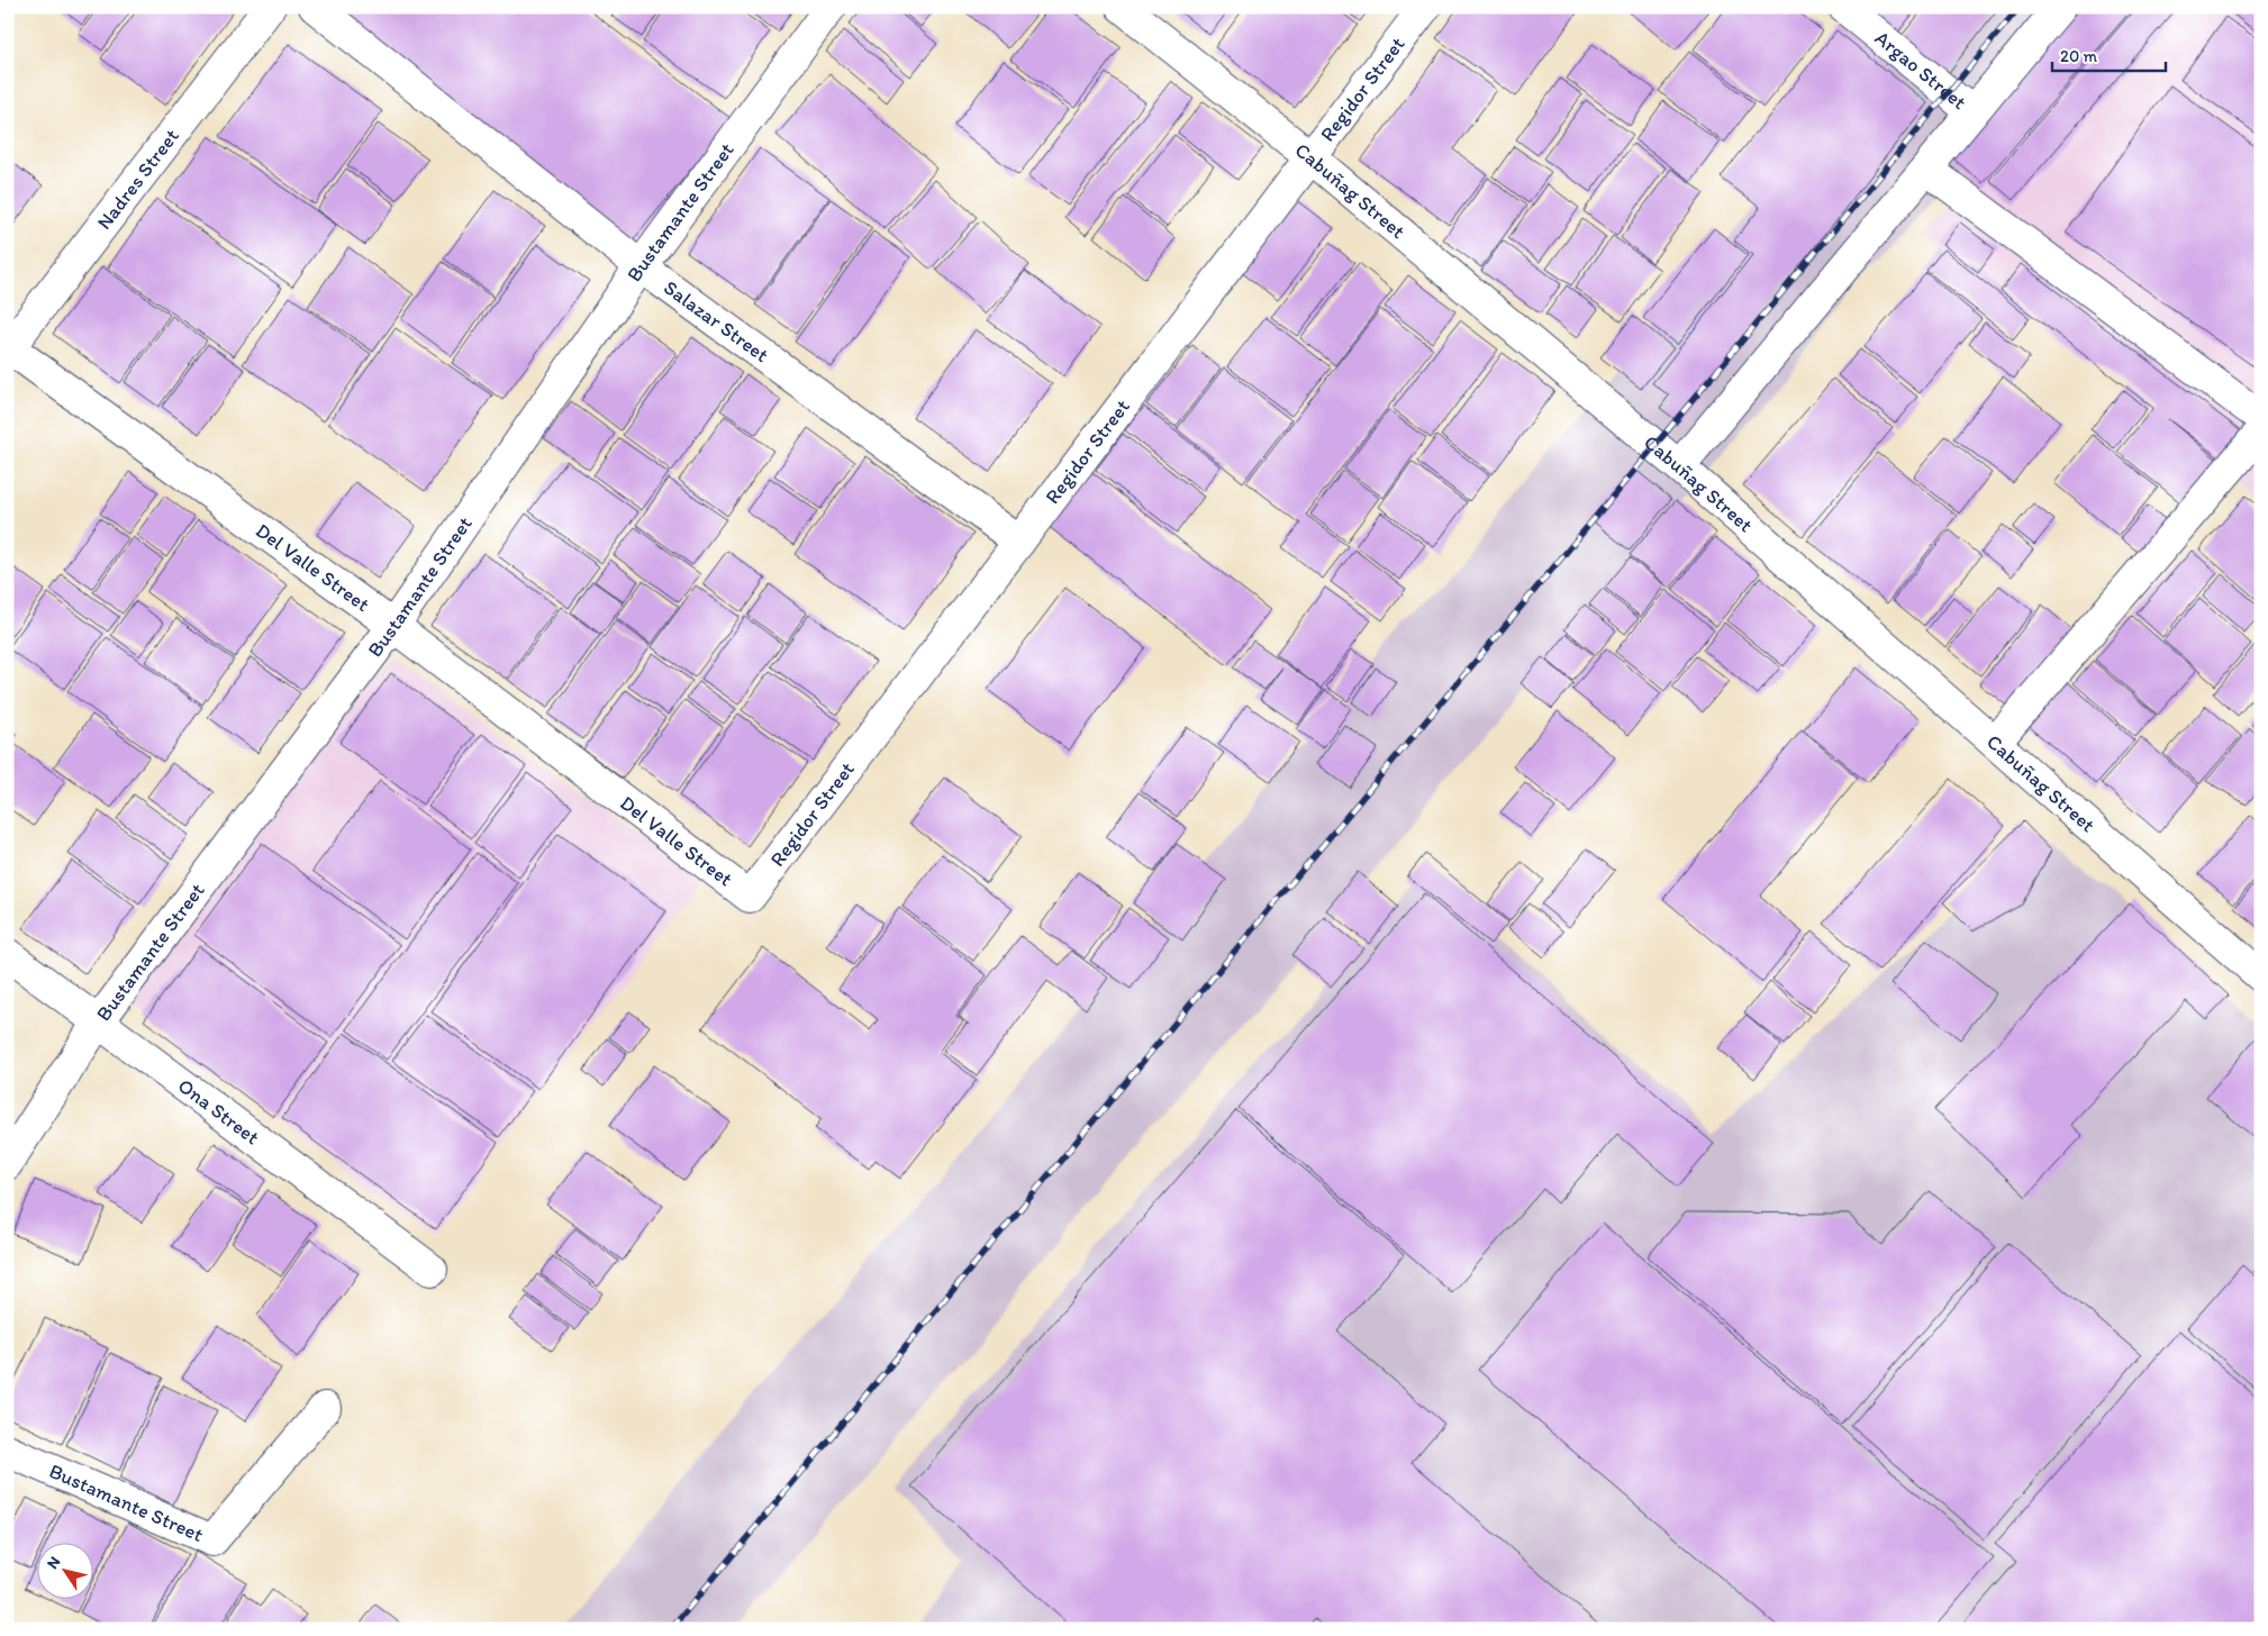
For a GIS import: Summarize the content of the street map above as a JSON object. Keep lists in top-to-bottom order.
{
  "streets": {
    "street": [
      "Argao Street",
      "Regidor Street",
      "Nadres Street",
      "Cabuñag Street",
      "Bustamante Street",
      "Salazar Street",
      "Del Valle Street",
      "Ona Street"
    ]
  },
  "crossings": [
    ["Regidor Street", "Cabuñag Street"],
    ["Regidor Street", "Salazar Street"],
    ["Regidor Street", "Del Valle Street"],
    ["Nadres Street", "Del Valle Street"],
    ["Bustamante Street", "Salazar Street"],
    ["Bustamante Street", "Del Valle Street"],
    ["Bustamante Street", "Ona Street"]
  ],
  "scale_bar": "20 m",
  "north": "top left"
}
